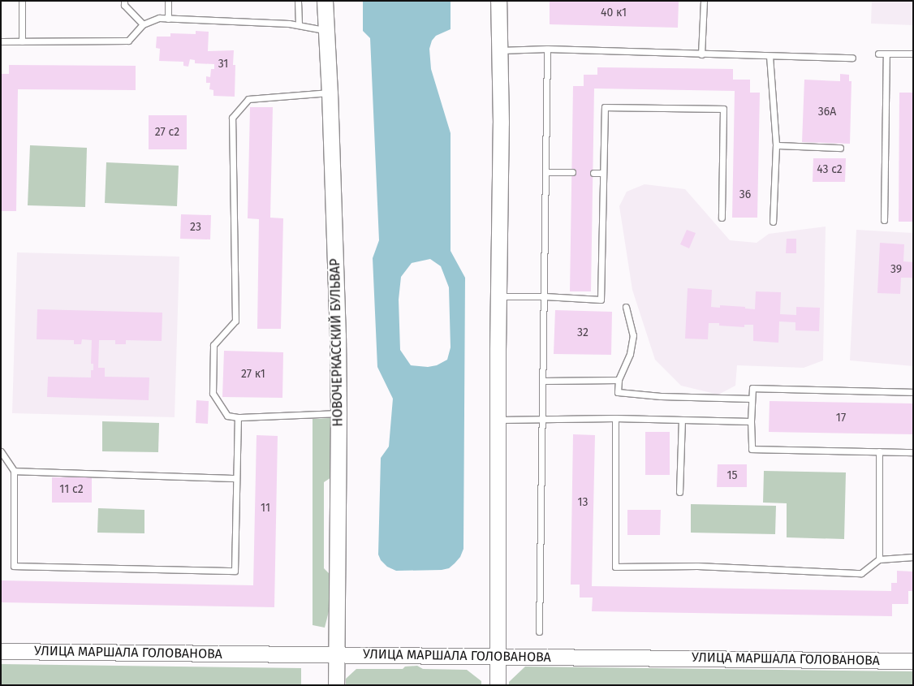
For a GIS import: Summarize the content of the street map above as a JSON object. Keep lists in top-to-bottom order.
{
  "streets": {
    "street": ["НОВОЧЕРКАССКИЙ БУЛЬВАР", "УЛИЦА МАРШАЛА ГОЛОВАНОВА"]
  },
  "crossings": [
    ["НОВОЧЕРКАССКИЙ БУЛЬВАР", "УЛИЦА МАРШАЛА ГОЛОВАНОВА"]
  ],
  "house_numbers": [
    "40 к1",
    "31",
    "36А",
    "27 с2",
    "43 с2",
    "36",
    "23",
    "39",
    "32",
    "27 к1",
    "17",
    "15",
    "11 с2",
    "13",
    "11"
  ]
}
